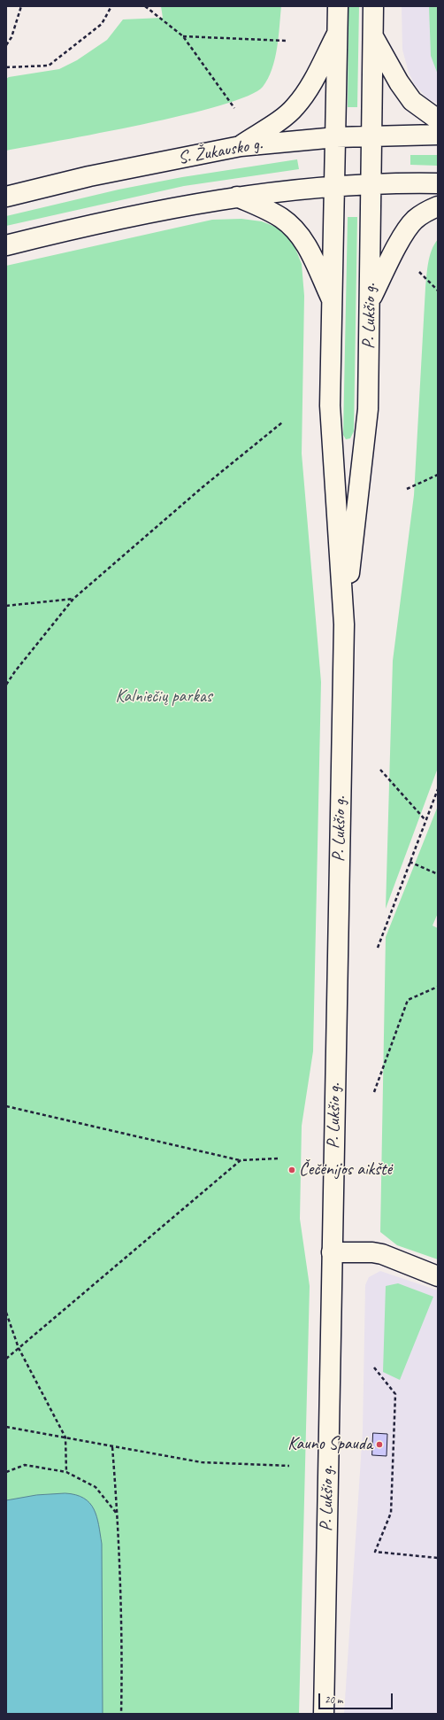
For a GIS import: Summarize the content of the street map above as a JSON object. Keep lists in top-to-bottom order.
{
  "streets": {
    "main road": ["S. Žukausko g.", "P. Lukšio g."]
  },
  "crossings": [
    ["S. Žukausko g.", "P. Lukšio g."]
  ],
  "parks": ["Kalniečių parkas"],
  "places": ["Čečėnijos aikštė", "Kauno Spauda"],
  "scale_bar": "20 m"
}
